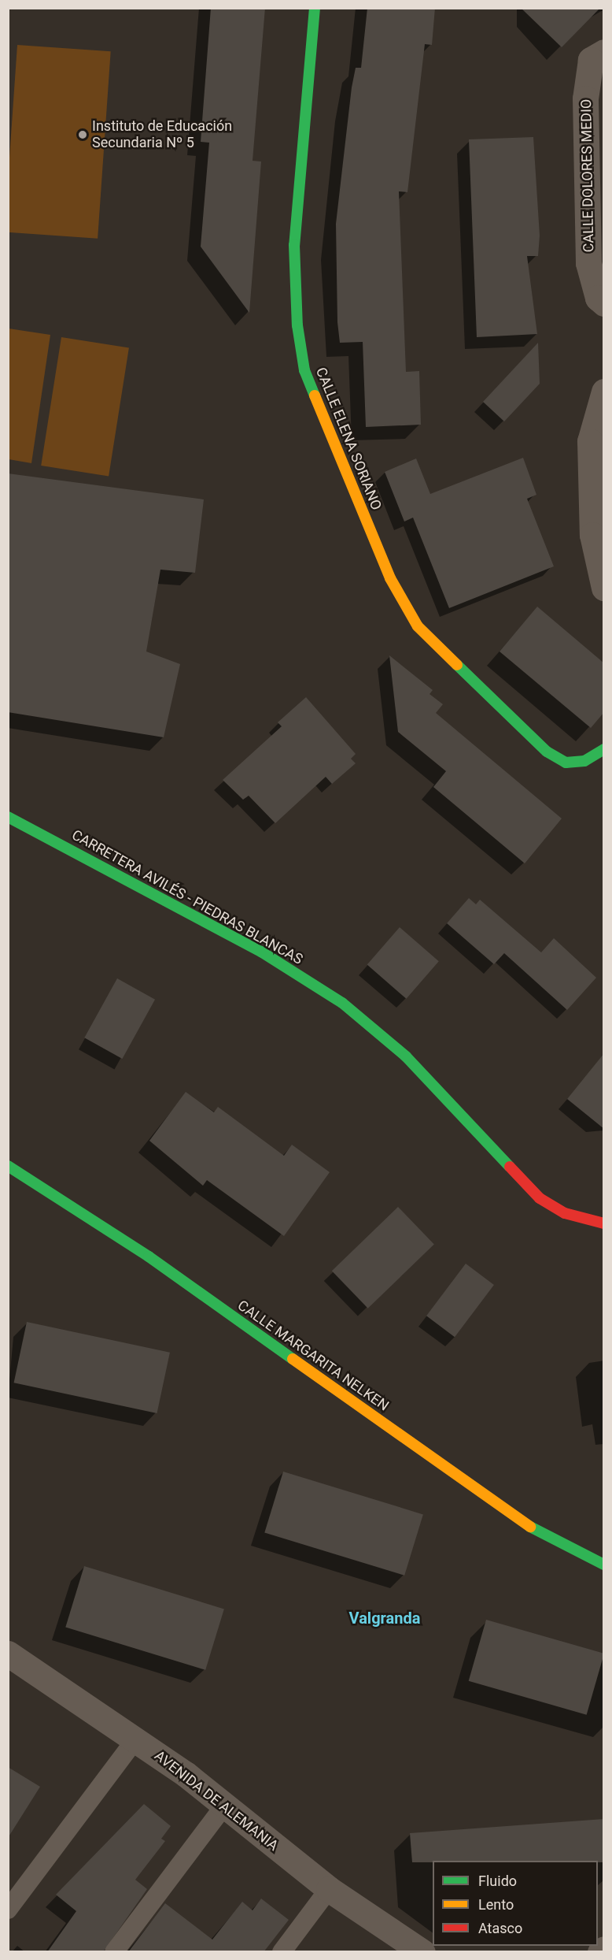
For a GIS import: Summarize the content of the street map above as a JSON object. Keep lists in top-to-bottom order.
{
  "streets": {
    "street": [
      "CALLE DOLORES MEDIO",
      "CALLE ELENA SORIANO",
      "CARRETERA AVILÉS - PIEDRAS BLANCAS",
      "CALLE MARGARITA NELKEN",
      "AVENIDA DE ALEMANIA"
    ]
  },
  "districts": ["Valgranda"],
  "places": ["Instituto de Educación Secundaria Nº 5"],
  "legend": ["Fluido", "Lento", "Atasco"]
}
